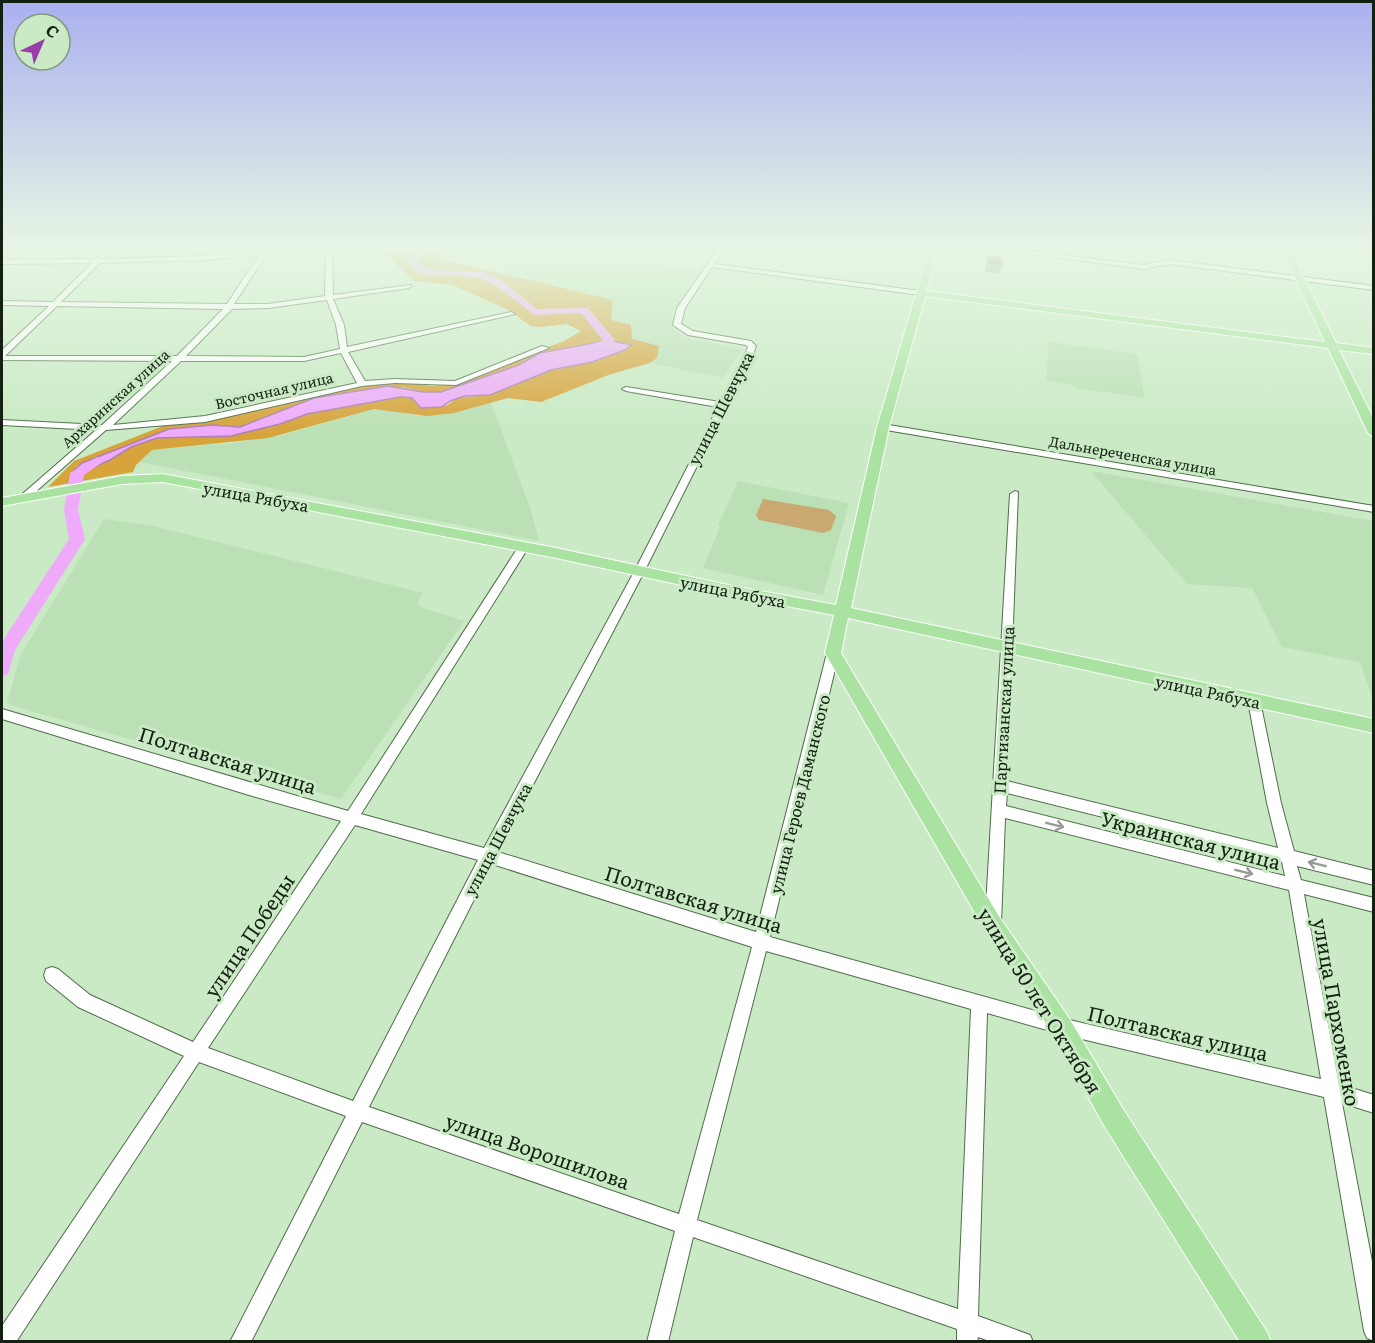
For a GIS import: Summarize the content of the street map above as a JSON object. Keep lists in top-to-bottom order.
{
  "streets": {
    "main road": ["улица Рябуха", "улица Героев Даманского", "улица 50 лет Октября"],
    "street": [
      "Восточная улица",
      "Архаринская улица",
      "улица Шевчука",
      "Дальнереченская улица",
      "Партизанская улица",
      "Полтавская улица",
      "Украинская улица",
      "улица Победы",
      "улица Пархоменко",
      "улица Ворошилова"
    ]
  },
  "crossings": [
    ["Восточная улица", "Архаринская улица"],
    ["Архаринская улица", "улица Рябуха"],
    ["улица Шевчука", "улица Рябуха"],
    ["улица Шевчука", "Полтавская улица"],
    ["улица Шевчука", "улица Ворошилова"],
    ["улица Рябуха", "Партизанская улица"],
    ["улица Рябуха", "улица Героев Даманского"],
    ["улица Рябуха", "улица Победы"],
    ["улица Рябуха", "улица Пархоменко"],
    ["Партизанская улица", "Украинская улица"],
    ["Партизанская улица", "улица 50 лет Октября"],
    ["Полтавская улица", "улица Героев Даманского"],
    ["Полтавская улица", "улица Победы"],
    ["Полтавская улица", "улица 50 лет Октября"],
    ["Полтавская улица", "улица Пархоменко"],
    ["улица Героев Даманского", "улица 50 лет Октября"],
    ["улица Героев Даманского", "улица Ворошилова"],
    ["Украинская улица", "улица Пархоменко"],
    ["улица Победы", "улица Ворошилова"]
  ],
  "north": "top right"
}
